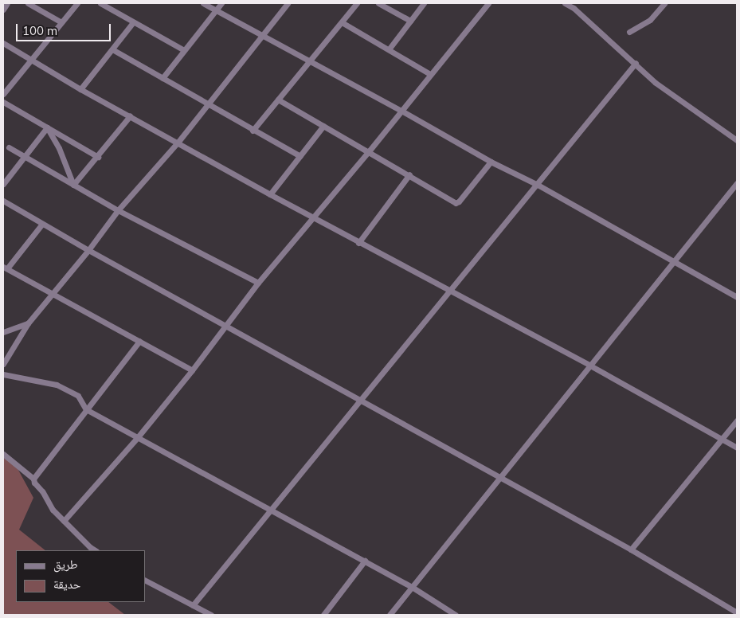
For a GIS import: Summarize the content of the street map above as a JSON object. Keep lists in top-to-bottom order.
{
  "legend": ["طريق", "حديقة"],
  "scale_bar": "100 m"
}
